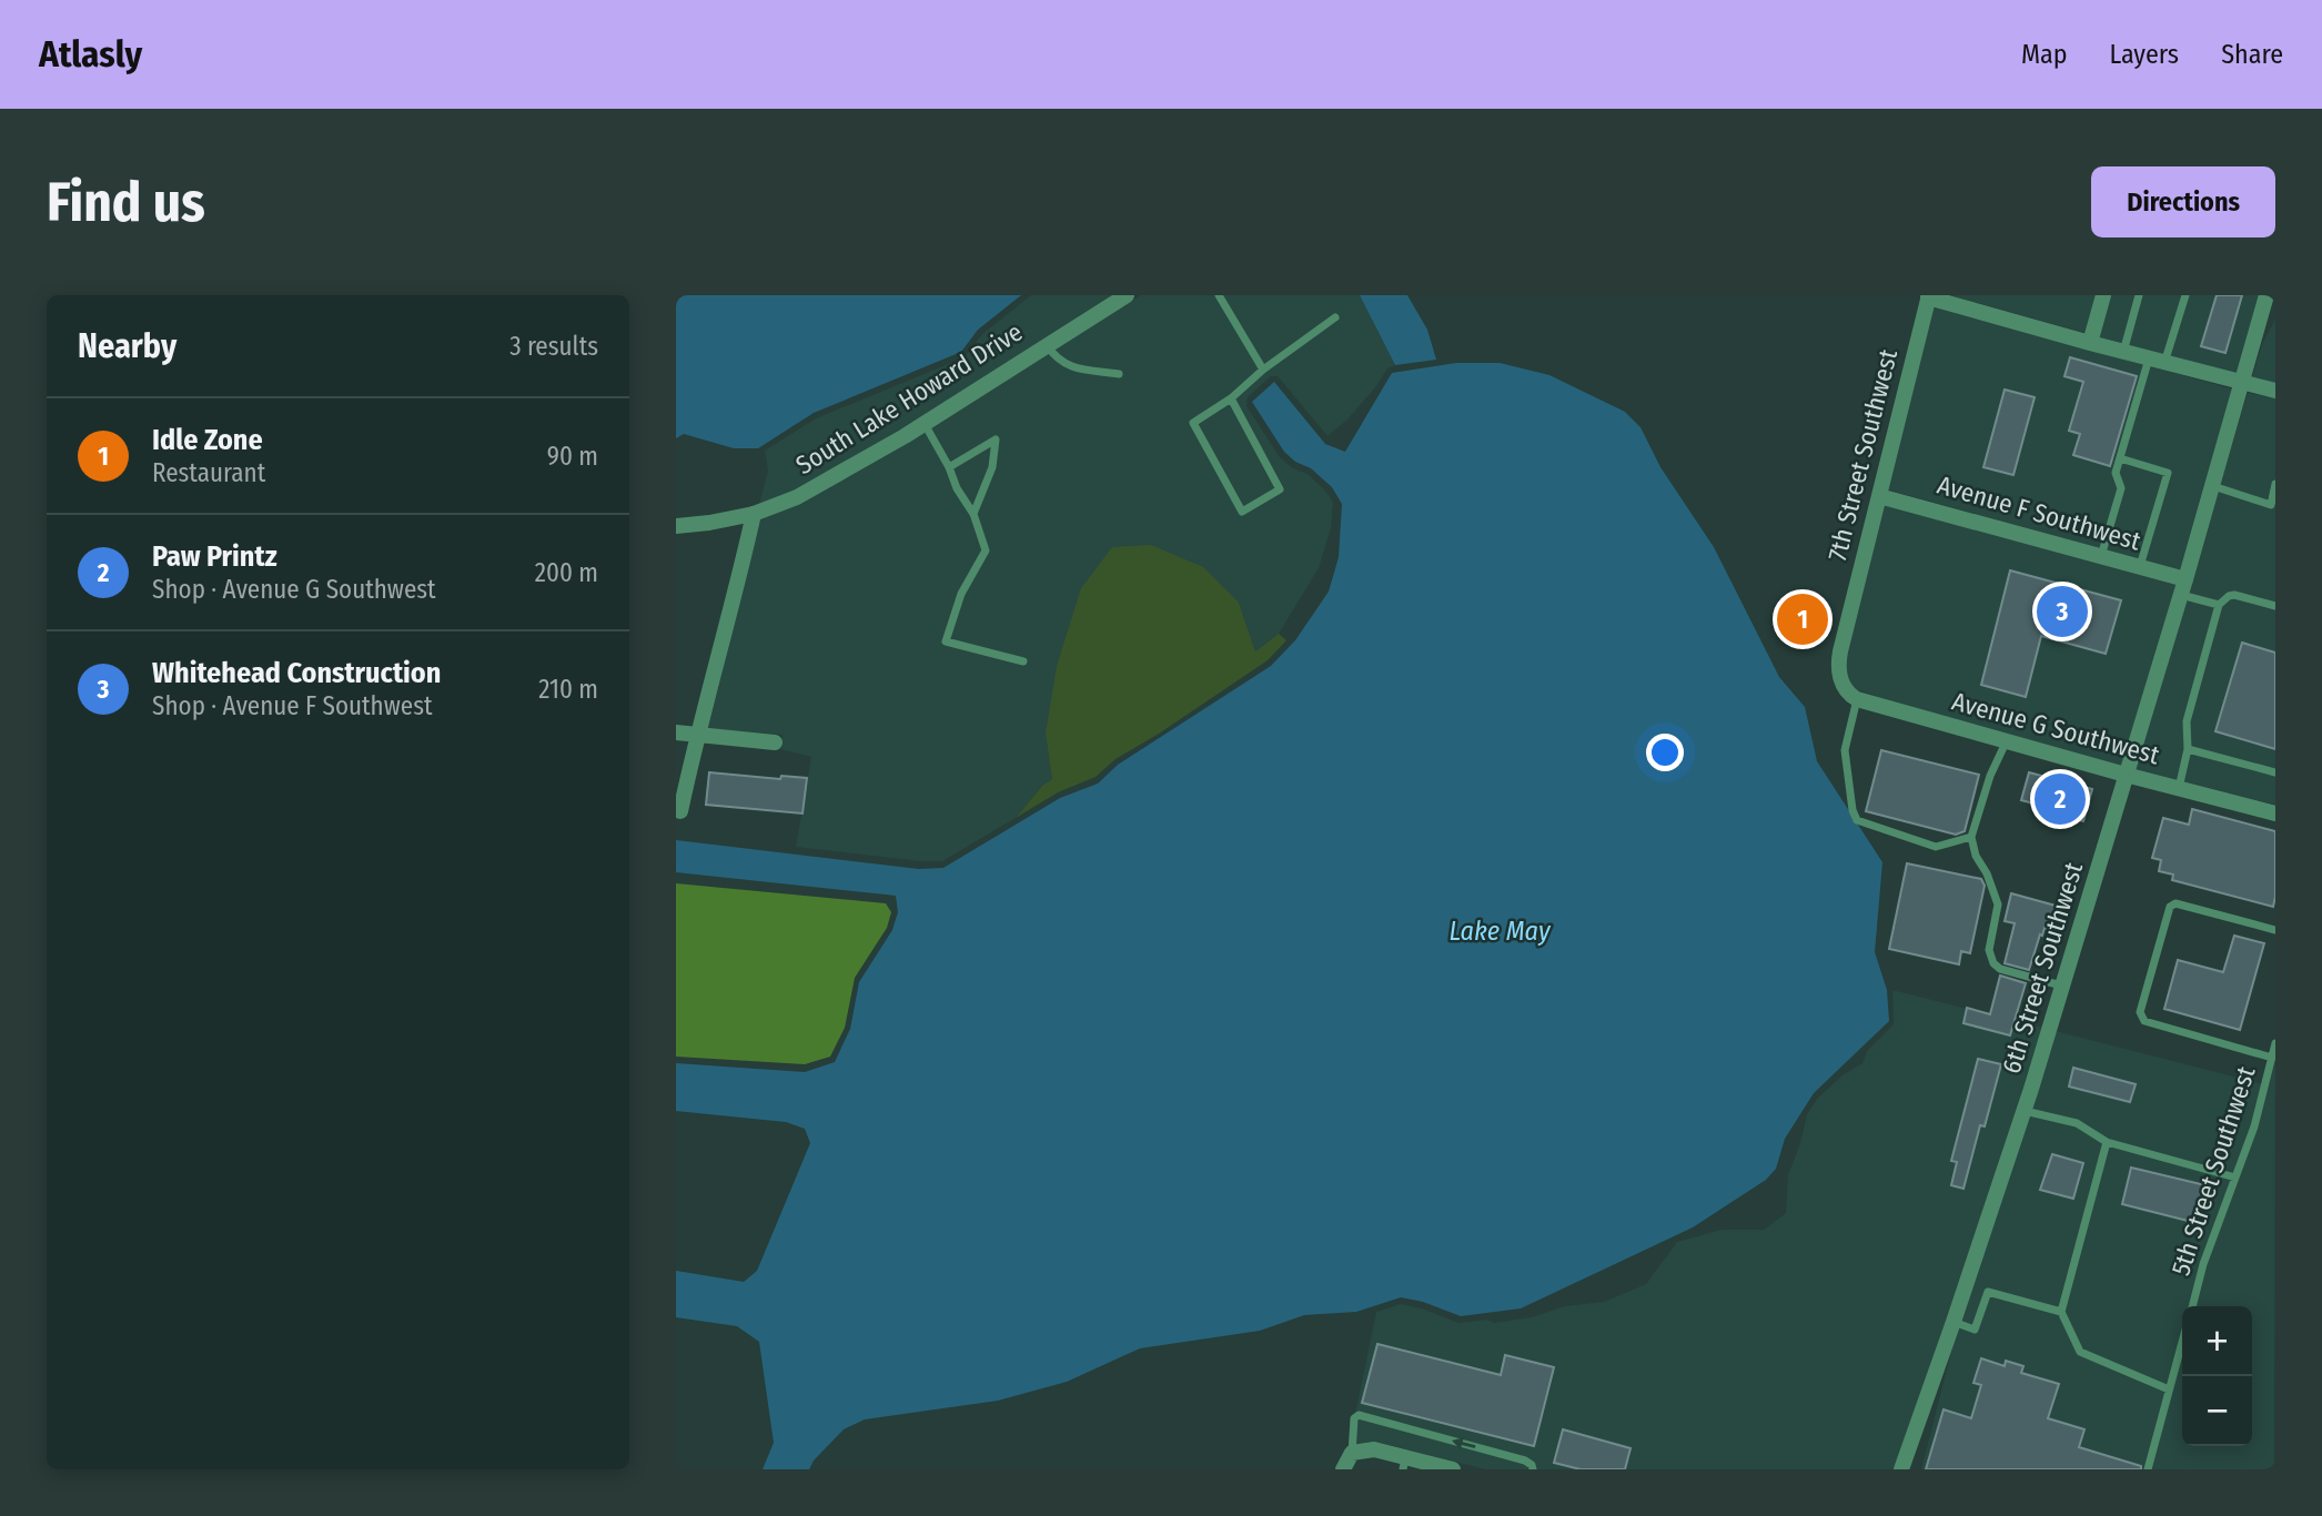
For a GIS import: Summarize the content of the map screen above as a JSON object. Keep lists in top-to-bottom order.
{
  "streets": {
    "street": [
      "South Lake Howard Drive",
      "7th Street Southwest",
      "Avenue F Southwest",
      "Avenue G Southwest",
      "6th Street Southwest"
    ],
    "lane": ["5th Street Southwest"]
  },
  "crossings": [
    ["7th Street Southwest", "Avenue F Southwest"],
    ["7th Street Southwest", "Avenue G Southwest"],
    ["Avenue F Southwest", "6th Street Southwest"],
    ["Avenue G Southwest", "6th Street Southwest"]
  ],
  "water": ["Lake May"],
  "page": {
    "header": "Atlasly",
    "nav": ["Map", "Layers", "Share"],
    "buttons": "Directions",
    "title": "Find us",
    "heading": ["Nearby", "3 results"],
    "list": [
      {
        "mark": "1",
        "name": "Idle Zone",
        "note": "Restaurant",
        "value": "90 m"
      },
      {
        "mark": "2",
        "name": "Paw Printz",
        "note": "Shop · Avenue G Southwest",
        "value": "200 m"
      },
      {
        "mark": "3",
        "name": "Whitehead Construction",
        "note": "Shop · Avenue F Southwest",
        "value": "210 m"
      }
    ],
    "pins": ["3", "1", "2"],
    "map_buttons": ["+", "−"]
  }
}
